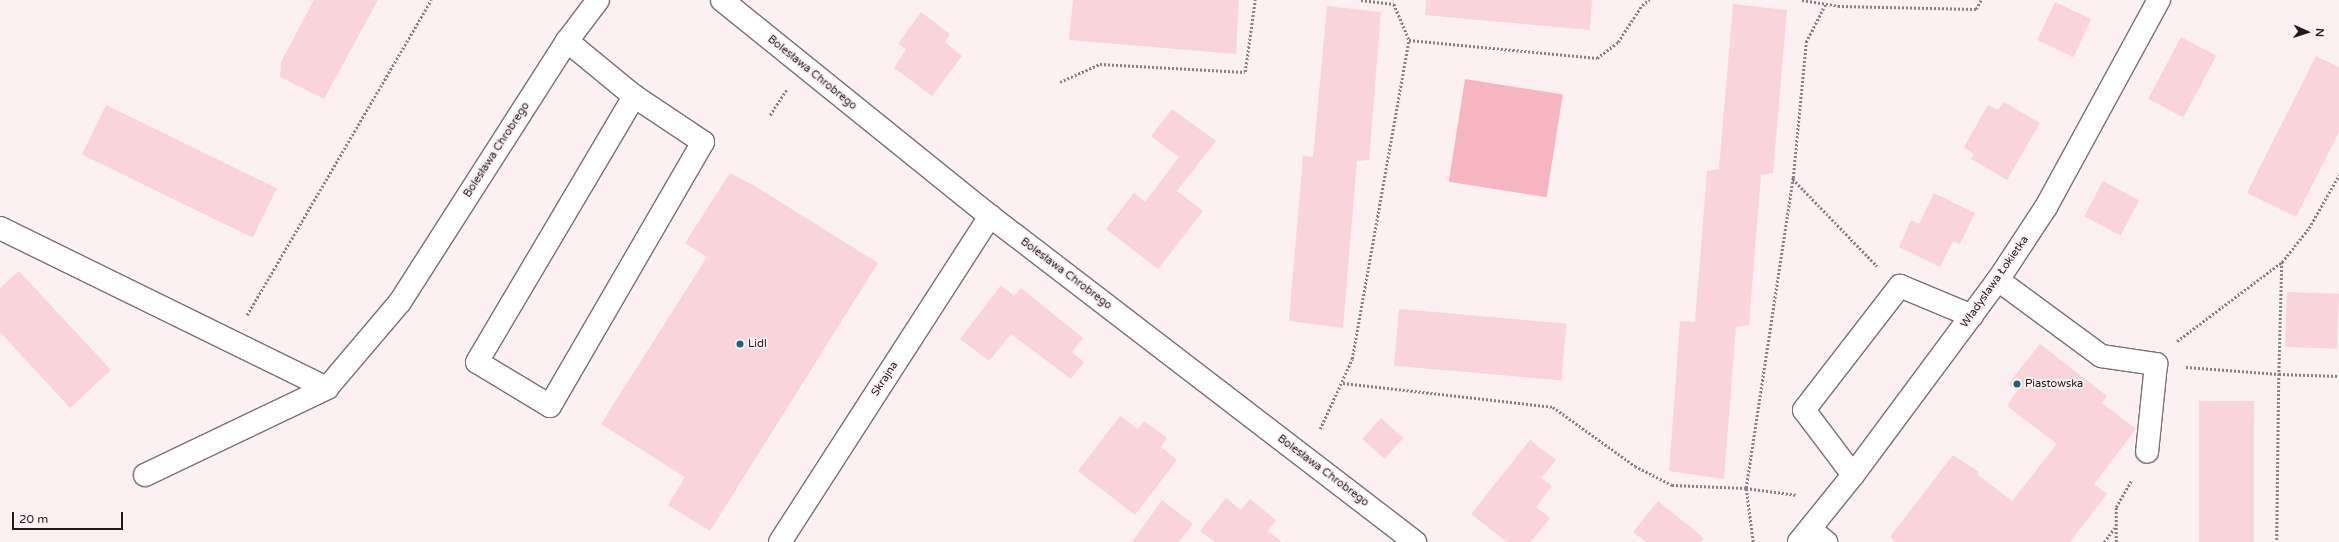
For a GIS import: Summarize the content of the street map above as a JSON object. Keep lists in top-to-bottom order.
{
  "streets": {
    "street": ["Bolesława Chrobrego", "Władysława Łokietka", "Skrajna"]
  },
  "crossings": [
    ["Bolesława Chrobrego", "Skrajna"]
  ],
  "places": ["Lidl", "Piastowska"],
  "scale_bar": "20 m",
  "north": "right"
}
